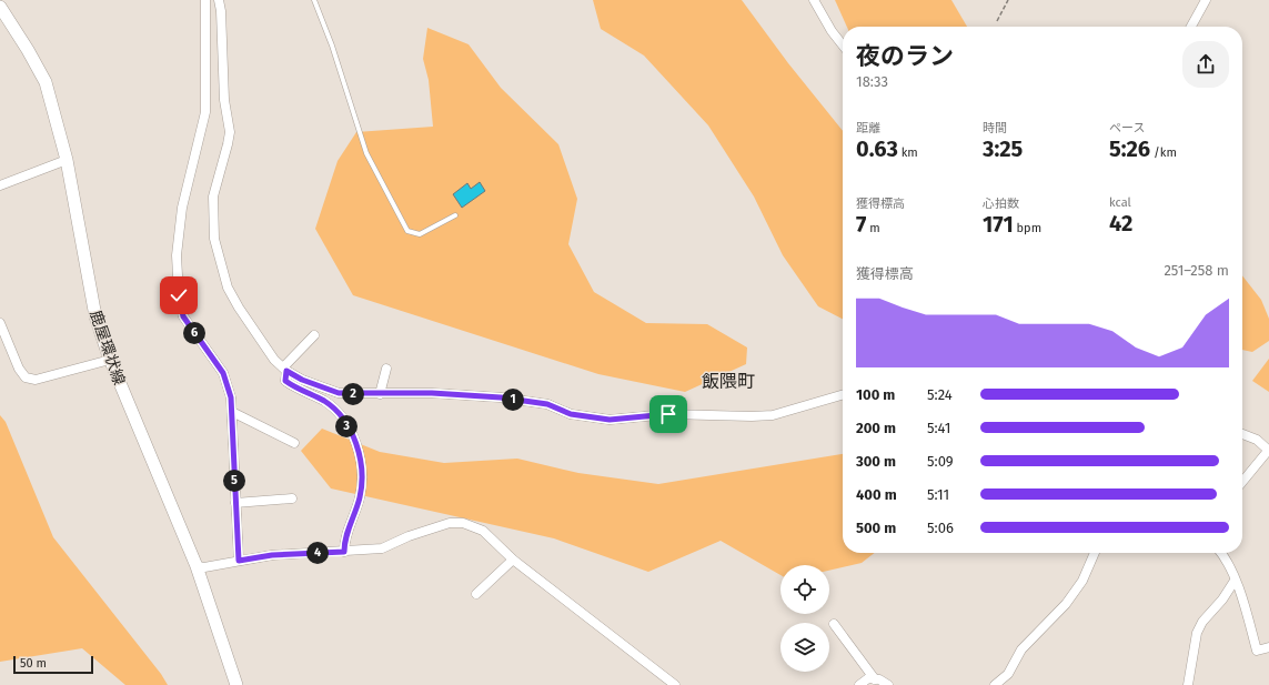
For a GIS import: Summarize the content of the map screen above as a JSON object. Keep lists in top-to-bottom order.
{
  "streets": {
    "main road": ["鹿屋環状線"]
  },
  "districts": ["飯隈町"],
  "scale_bar": "50 m",
  "page": {
    "heading": ["夜のラン", "18:33"],
    "stats": [
      ["距離", "0.63 km"],
      ["時間", "3:25"],
      ["ペース", "5:26 /km"],
      ["獲得標高", "7 m"],
      ["心拍数", "171 bpm"],
      ["kcal", "42"]
    ],
    "chart": ["獲得標高", "251–258 m"],
    "pins": [
      "6",
      "2",
      "1",
      "3",
      "5",
      "4"
    ],
    "list": [
      {
        "name": "100 m",
        "note": "5:24"
      },
      {
        "name": "200 m",
        "note": "5:41"
      },
      {
        "name": "300 m",
        "note": "5:09"
      },
      {
        "name": "400 m",
        "note": "5:11"
      },
      {
        "name": "500 m",
        "note": "5:06"
      }
    ],
    "scale": "50 m"
  }
}
